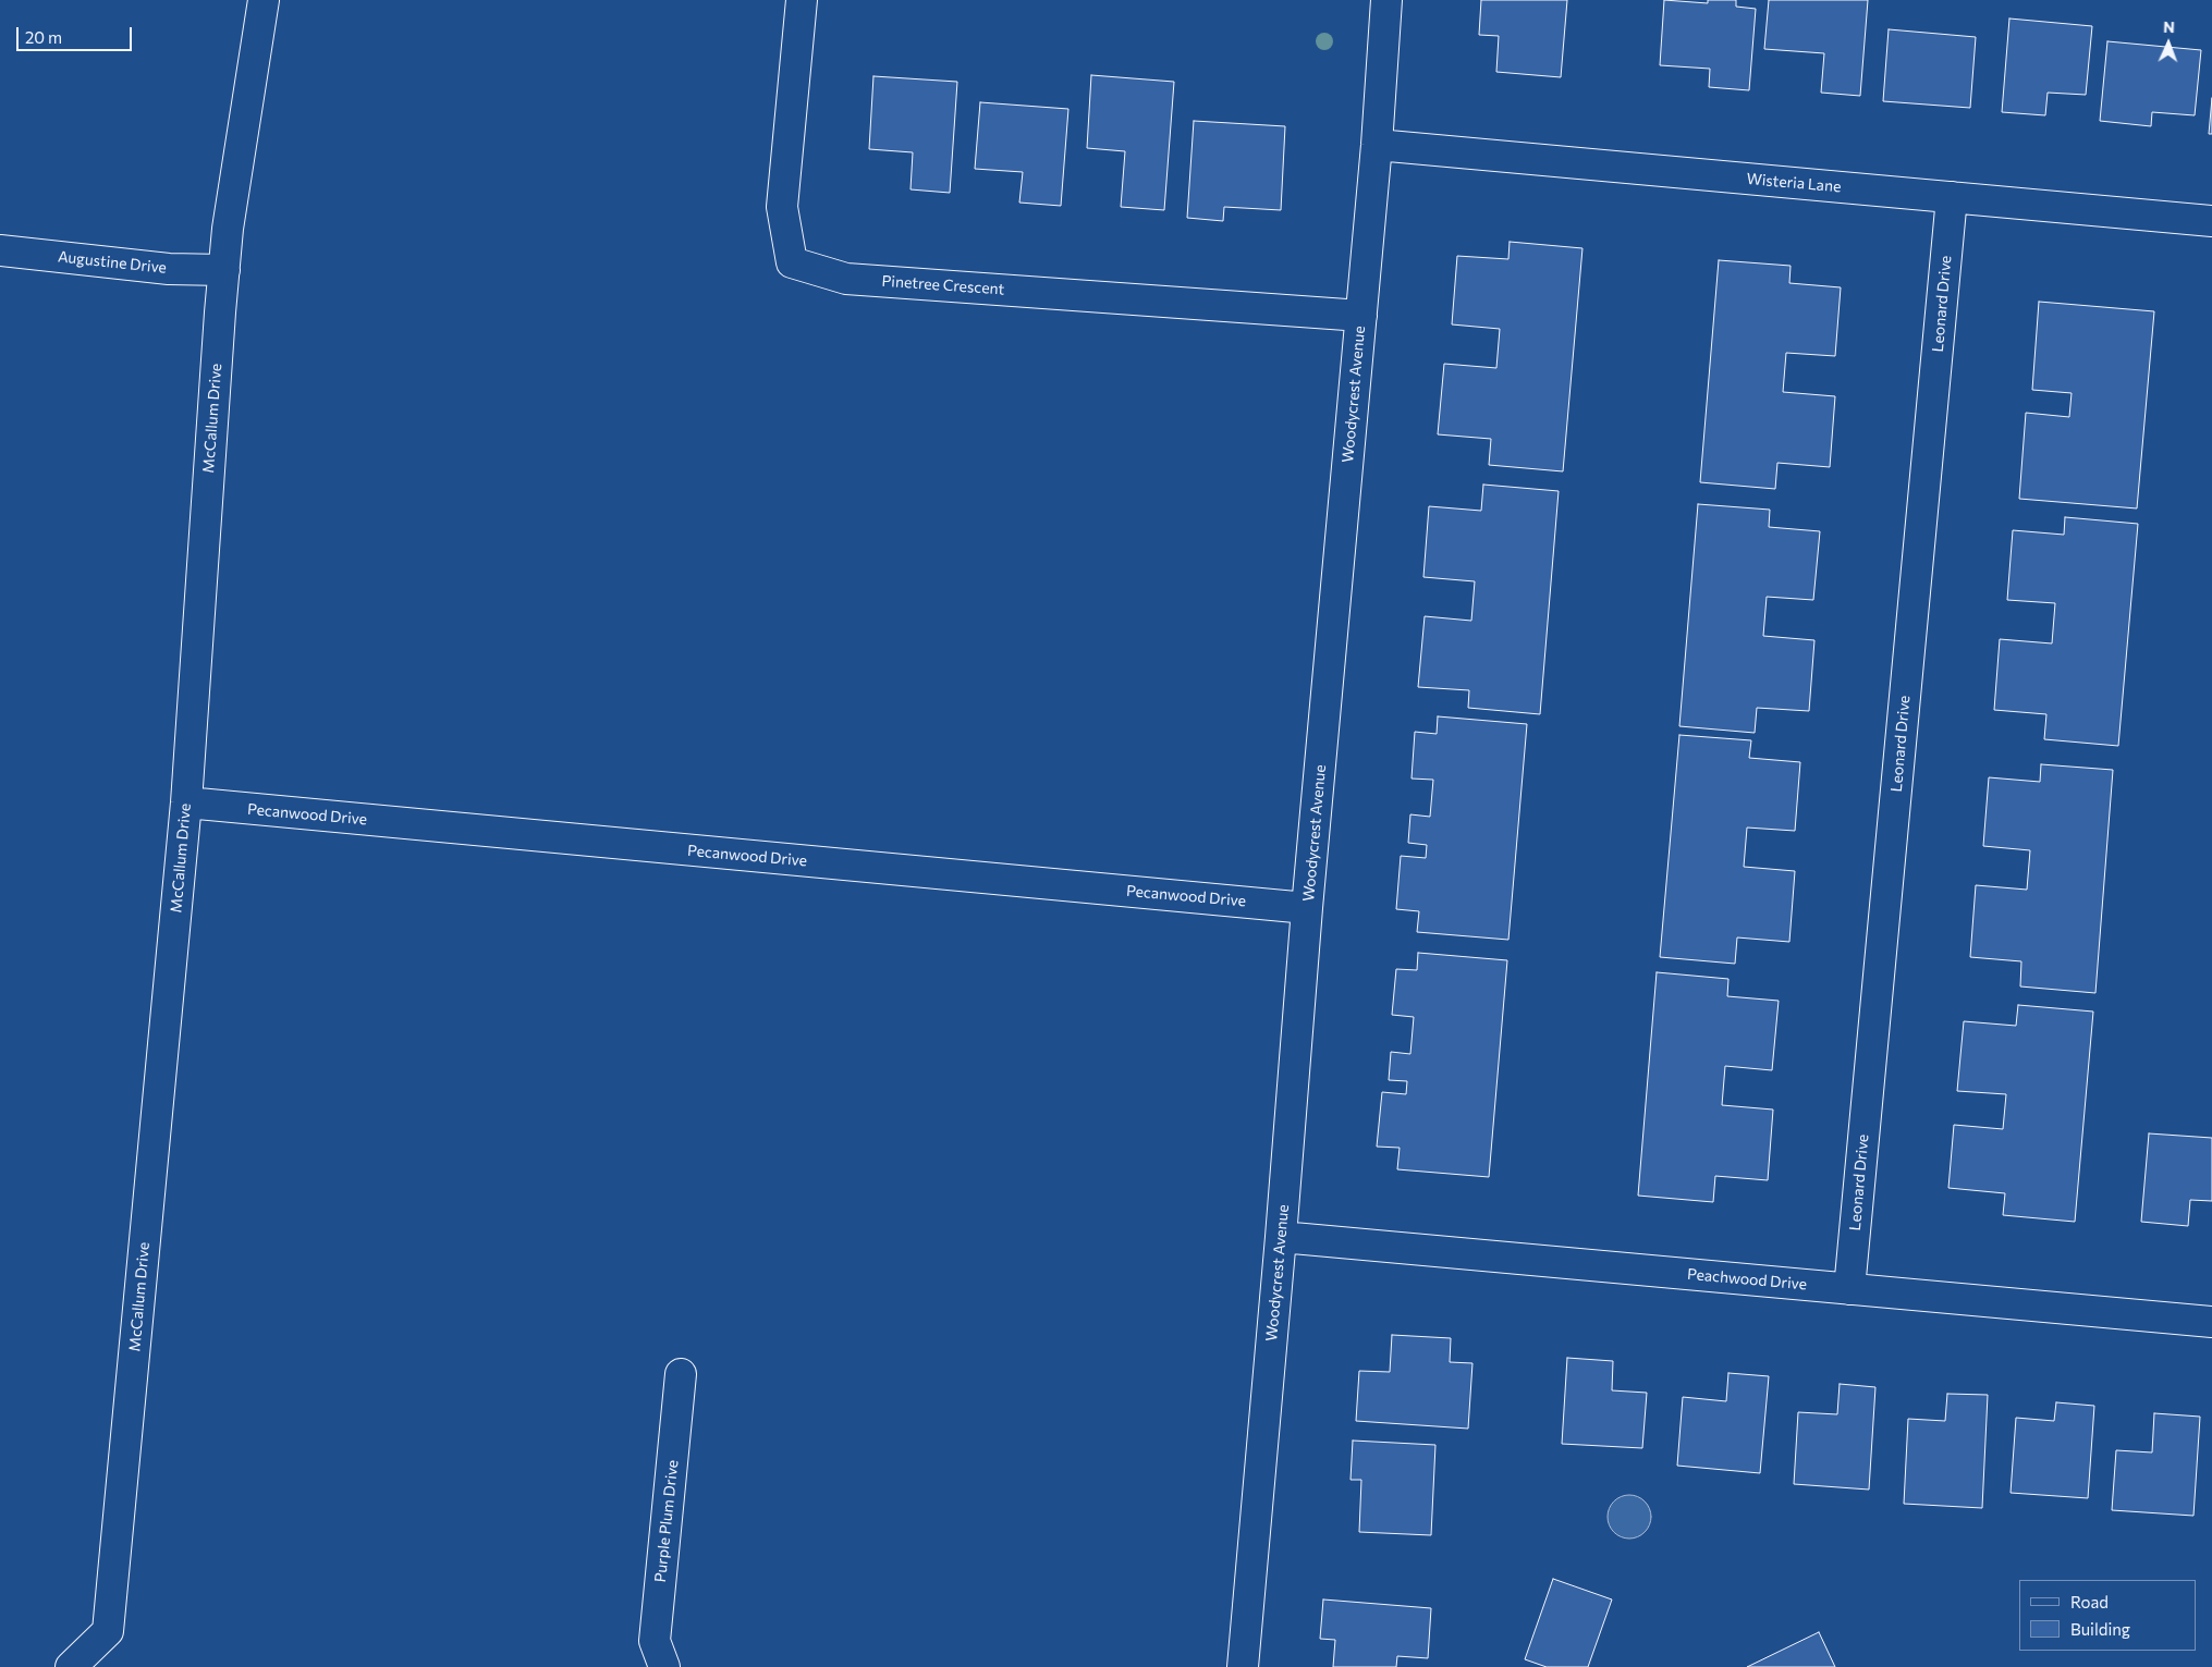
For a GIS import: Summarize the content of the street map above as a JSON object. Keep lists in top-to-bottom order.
{
  "streets": {
    "street": [
      "Wisteria Lane",
      "Augustine Drive",
      "Pinetree Crescent",
      "Leonard Drive",
      "Woodycrest Avenue",
      "McCallum Drive",
      "Pecanwood Drive",
      "Peachwood Drive",
      "Purple Plum Drive"
    ]
  },
  "crossings": [
    ["Wisteria Lane", "Leonard Drive"],
    ["Wisteria Lane", "Woodycrest Avenue"],
    ["Augustine Drive", "McCallum Drive"],
    ["Pinetree Crescent", "Woodycrest Avenue"],
    ["Leonard Drive", "Peachwood Drive"],
    ["Woodycrest Avenue", "Pecanwood Drive"],
    ["Woodycrest Avenue", "Peachwood Drive"],
    ["McCallum Drive", "Pecanwood Drive"]
  ],
  "legend": ["Road", "Building"],
  "scale_bar": "20 m",
  "north": "top"
}
